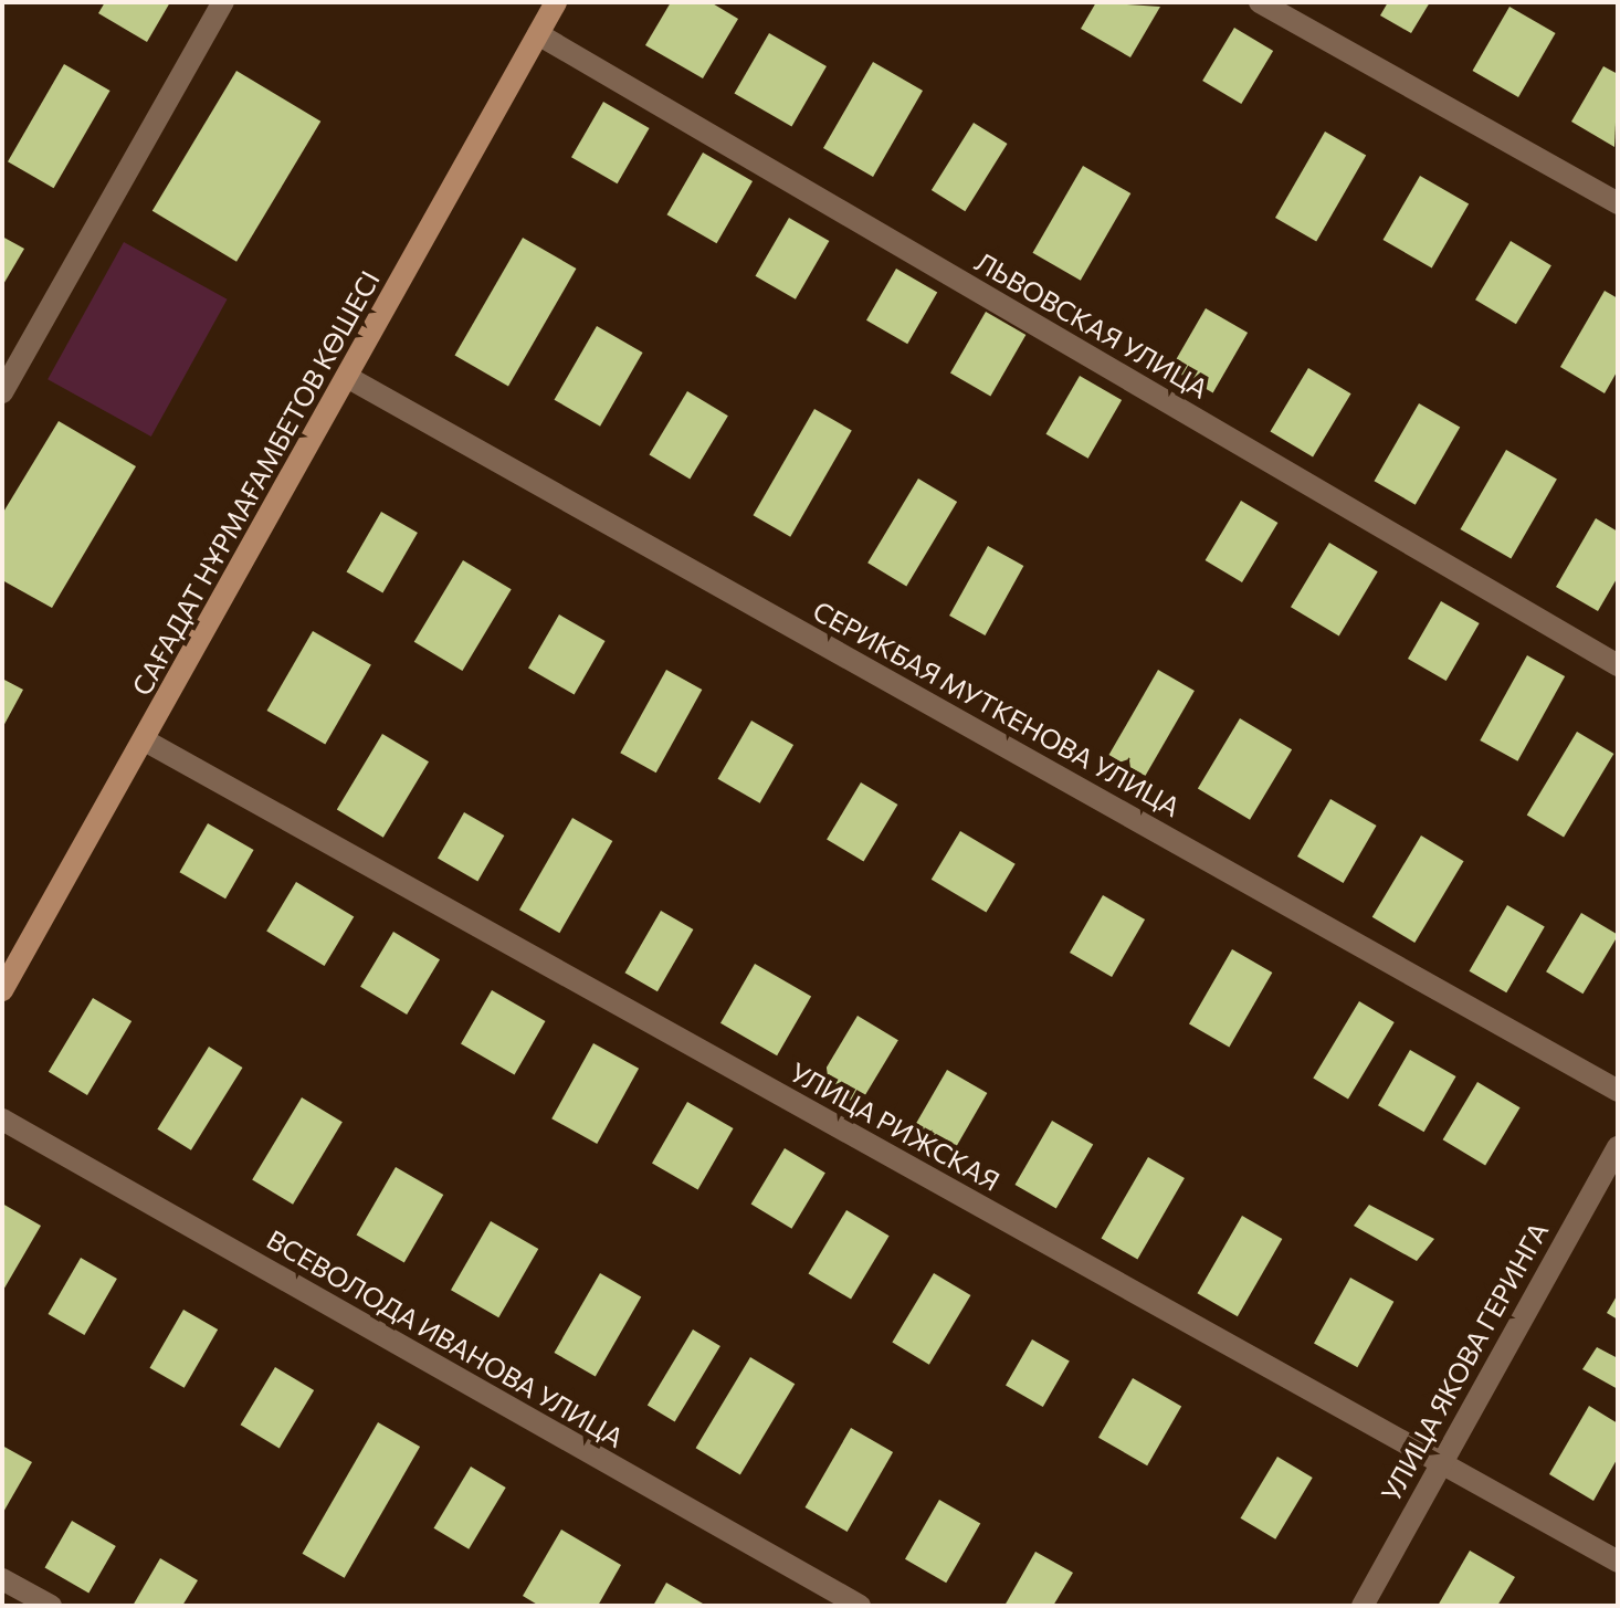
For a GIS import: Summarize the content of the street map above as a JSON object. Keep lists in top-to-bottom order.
{
  "streets": {
    "main road": ["САҒАДАТ НҰРМАҒАМБЕТОВ КӨШЕСІ"],
    "street": [
      "ЛЬВОВСКАЯ УЛИЦА",
      "СЕРИКБАЯ МУТКЕНОВА УЛИЦА",
      "УЛИЦА РИЖСКАЯ",
      "ВСЕВОЛОДА ИВАНОВА УЛИЦА",
      "УЛИЦА ЯКОВА ГЕРИНГА"
    ]
  },
  "crossings": [
    ["ЛЬВОВСКАЯ УЛИЦА", "САҒАДАТ НҰРМАҒАМБЕТОВ КӨШЕСІ"],
    ["САҒАДАТ НҰРМАҒАМБЕТОВ КӨШЕСІ", "СЕРИКБАЯ МУТКЕНОВА УЛИЦА"],
    ["САҒАДАТ НҰРМАҒАМБЕТОВ КӨШЕСІ", "УЛИЦА РИЖСКАЯ"],
    ["УЛИЦА РИЖСКАЯ", "УЛИЦА ЯКОВА ГЕРИНГА"]
  ]
}
